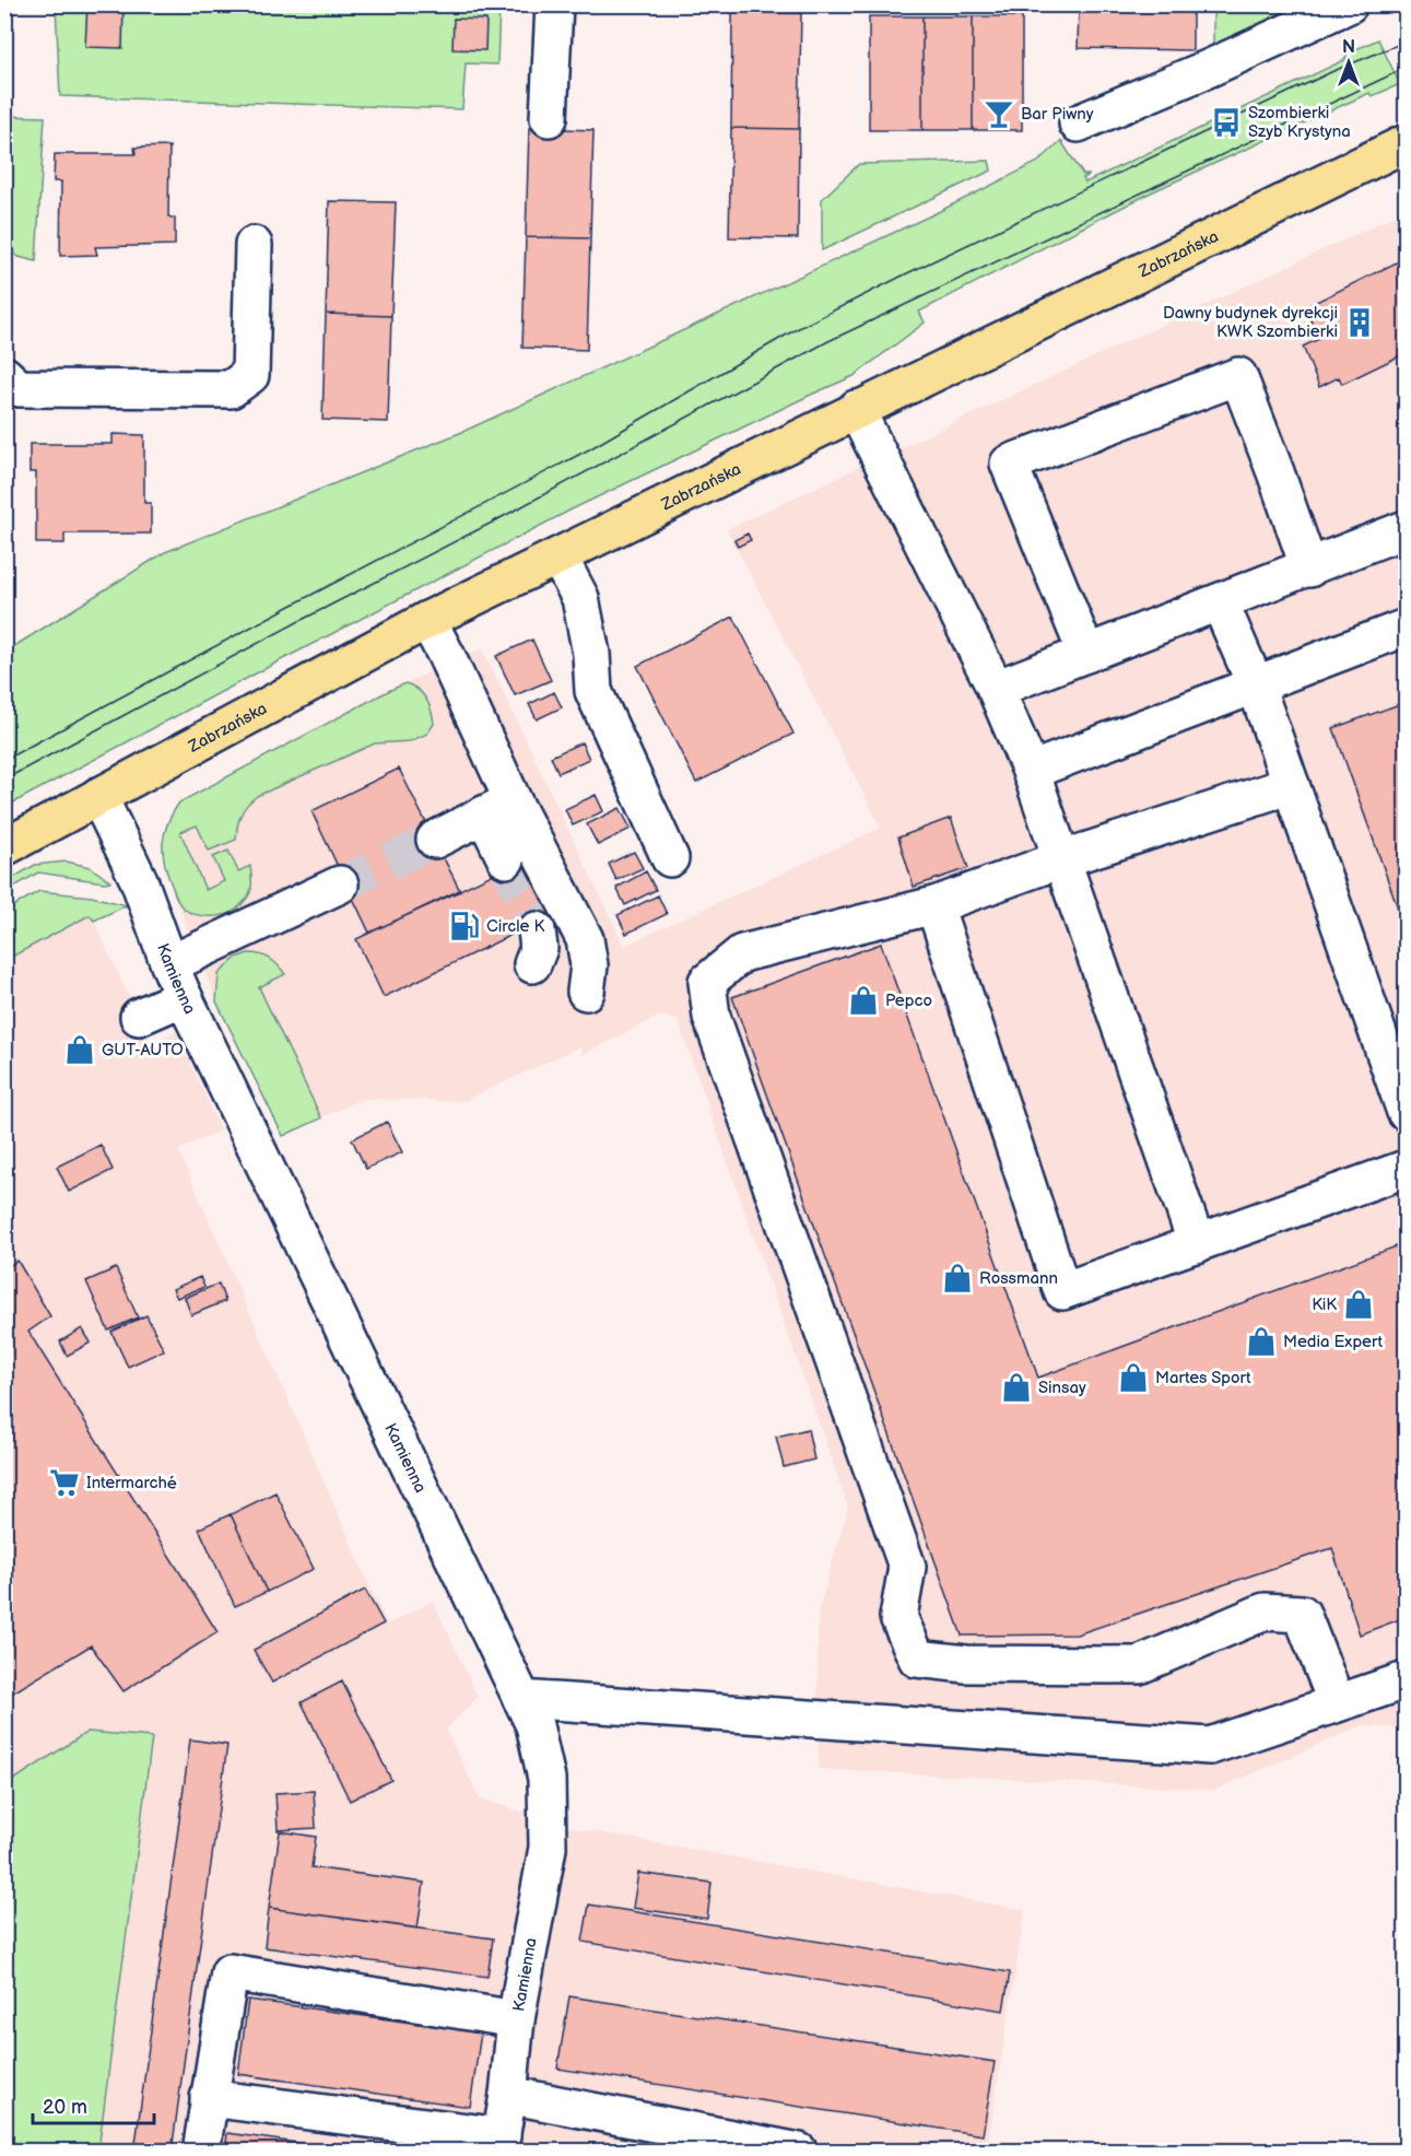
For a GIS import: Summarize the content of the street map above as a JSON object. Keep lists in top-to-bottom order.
{
  "streets": {
    "main road": ["Zabrzańska"],
    "street": ["Kamienna"]
  },
  "crossings": [
    ["Zabrzańska", "Kamienna"]
  ],
  "places": {
    "bar": ["Bar Piwny"],
    "bus stop": ["Szombierki Szyb Krystyna"],
    "building": ["Dawny budynek dyrekcji KWK Szombierki"],
    "fuel station": ["Circle K"],
    "shop": [
      "Pepco",
      "GUT-AUTO",
      "Rossmann",
      "KiK",
      "Media Expert",
      "Martes Sport",
      "Sinsay"
    ],
    "supermarket": ["Intermarché"]
  },
  "scale_bar": "20 m",
  "north": "top"
}
